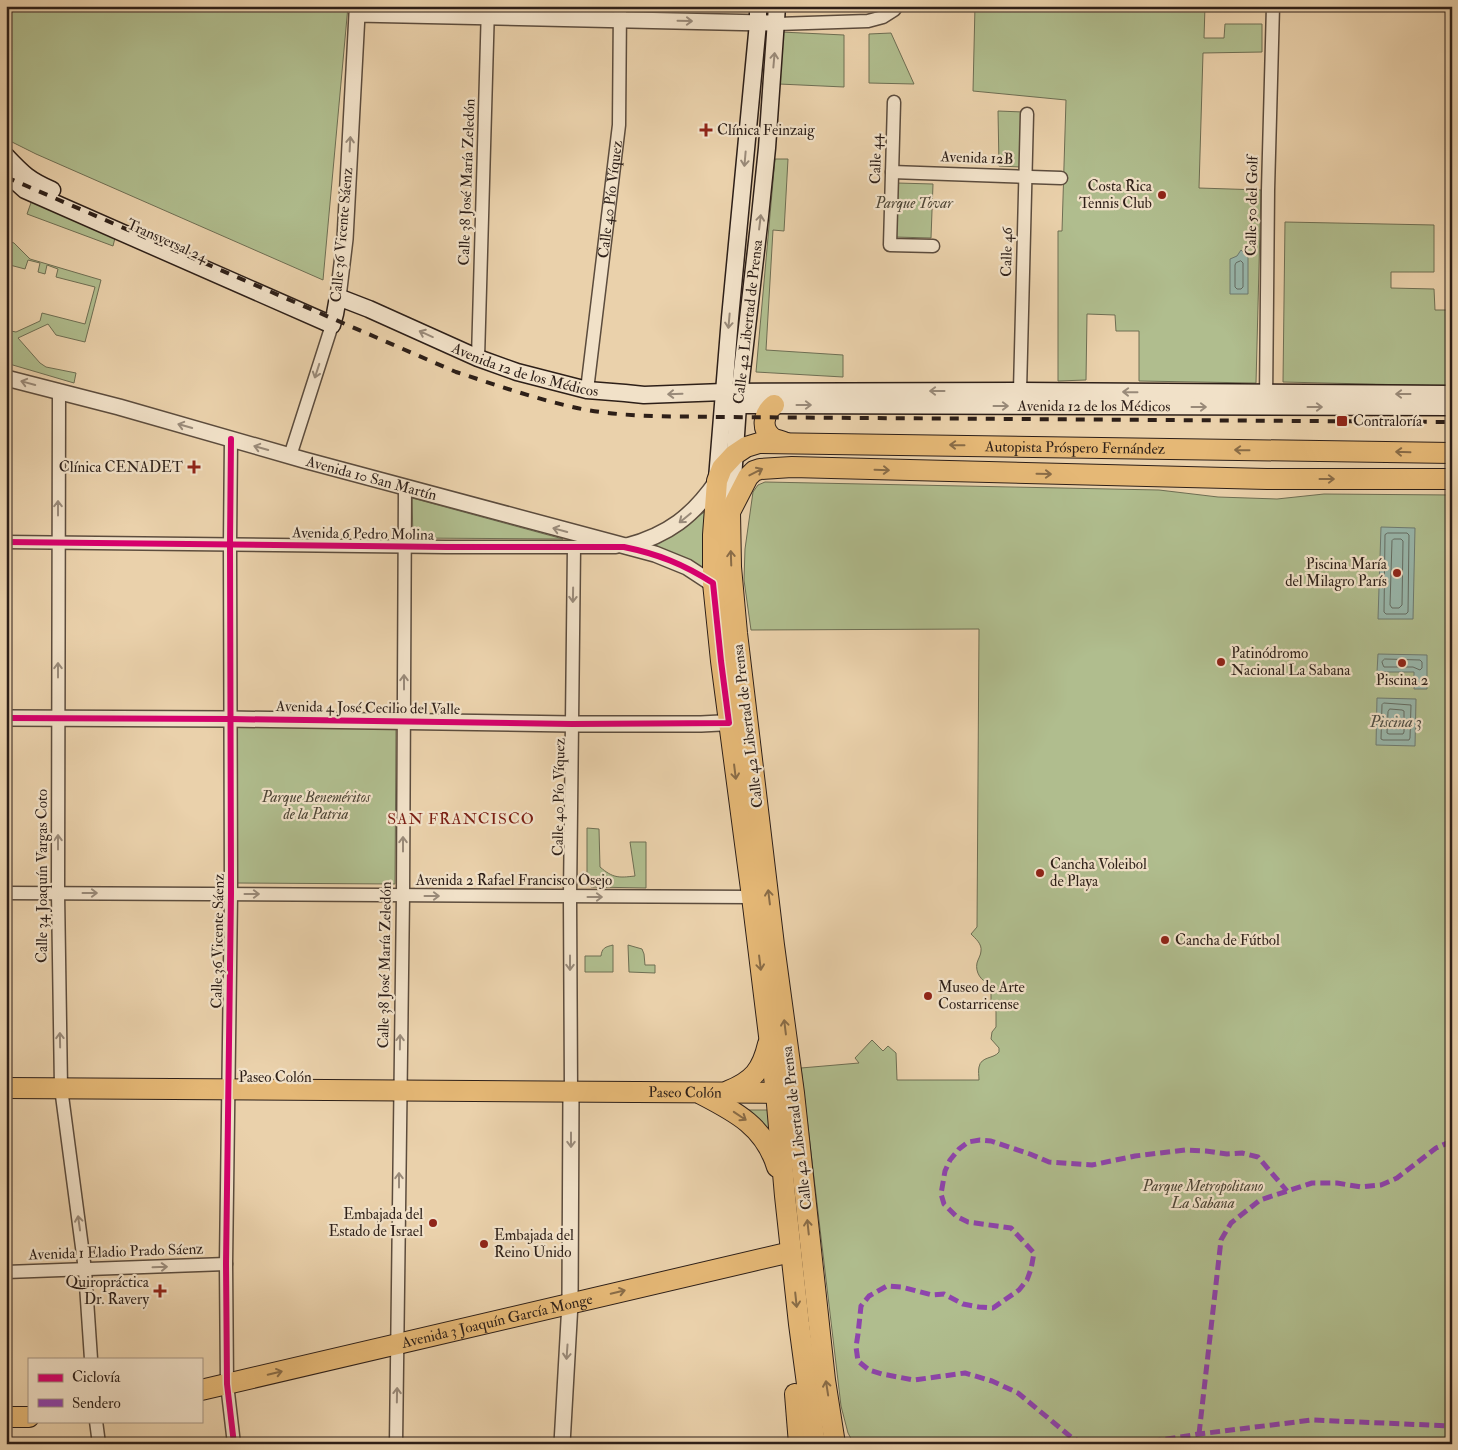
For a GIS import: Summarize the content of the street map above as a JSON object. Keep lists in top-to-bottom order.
{
  "streets": {
    "highway": [
      "Calle 42 Libertad de Prensa",
      "Autopista Próspero Fernández",
      "Paseo Colón",
      "Avenida 3 Joaquín García Monge"
    ],
    "main road": ["Calle 36 Vicente Sáenz", "Transversal 24", "Avenida 12 de los Médicos"],
    "street": [
      "Avenida 12B",
      "Calle 44",
      "Calle 38 José María Zeledón",
      "Calle 40 Pío Víquez",
      "Calle 50 del Golf",
      "Calle 46",
      "Avenida 10 San Martín",
      "Avenida 6 Pedro Molina",
      "Avenida 4 José Cecilio del Valle",
      "Calle 34 Joaquín Vargas Coto",
      "Avenida 2 Rafael Francisco Osejo",
      "Avenida 1 Eladio Prado Sáenz"
    ]
  },
  "crossings": [
    ["Avenida 12B", "Calle 44"],
    ["Avenida 12B", "Calle 46"],
    ["Calle 38 José María Zeledón", "Avenida 12 de los Médicos"],
    ["Calle 38 José María Zeledón", "Avenida 10 San Martín"],
    ["Calle 38 José María Zeledón", "Avenida 6 Pedro Molina"],
    ["Calle 38 José María Zeledón", "Avenida 4 José Cecilio del Valle"],
    ["Calle 38 José María Zeledón", "Avenida 2 Rafael Francisco Osejo"],
    ["Calle 38 José María Zeledón", "Paseo Colón"],
    ["Calle 38 José María Zeledón", "Avenida 3 Joaquín García Monge"],
    ["Calle 40 Pío Víquez", "Avenida 12 de los Médicos"],
    ["Calle 40 Pío Víquez", "Avenida 6 Pedro Molina"],
    ["Calle 40 Pío Víquez", "Avenida 4 José Cecilio del Valle"],
    ["Calle 40 Pío Víquez", "Avenida 2 Rafael Francisco Osejo"],
    ["Calle 40 Pío Víquez", "Paseo Colón"],
    ["Calle 40 Pío Víquez", "Avenida 3 Joaquín García Monge"],
    ["Calle 50 del Golf", "Avenida 12 de los Médicos"],
    ["Calle 36 Vicente Sáenz", "Transversal 24"],
    ["Calle 36 Vicente Sáenz", "Avenida 12 de los Médicos"],
    ["Calle 36 Vicente Sáenz", "Avenida 10 San Martín"],
    ["Calle 36 Vicente Sáenz", "Avenida 6 Pedro Molina"],
    ["Calle 36 Vicente Sáenz", "Avenida 4 José Cecilio del Valle"],
    ["Calle 36 Vicente Sáenz", "Avenida 2 Rafael Francisco Osejo"],
    ["Calle 36 Vicente Sáenz", "Paseo Colón"],
    ["Calle 36 Vicente Sáenz", "Avenida 1 Eladio Prado Sáenz"],
    ["Calle 36 Vicente Sáenz", "Avenida 3 Joaquín García Monge"],
    ["Calle 46", "Avenida 12 de los Médicos"],
    ["Calle 42 Libertad de Prensa", "Avenida 12 de los Médicos"],
    ["Calle 42 Libertad de Prensa", "Autopista Próspero Fernández"],
    ["Calle 42 Libertad de Prensa", "Avenida 6 Pedro Molina"],
    ["Calle 42 Libertad de Prensa", "Avenida 4 José Cecilio del Valle"],
    ["Calle 42 Libertad de Prensa", "Avenida 2 Rafael Francisco Osejo"],
    ["Calle 42 Libertad de Prensa", "Paseo Colón"],
    ["Calle 42 Libertad de Prensa", "Avenida 3 Joaquín García Monge"],
    ["Avenida 10 San Martín", "Avenida 6 Pedro Molina"],
    ["Avenida 10 San Martín", "Calle 34 Joaquín Vargas Coto"],
    ["Avenida 6 Pedro Molina", "Calle 34 Joaquín Vargas Coto"],
    ["Avenida 4 José Cecilio del Valle", "Calle 34 Joaquín Vargas Coto"],
    ["Calle 34 Joaquín Vargas Coto", "Avenida 2 Rafael Francisco Osejo"],
    ["Calle 34 Joaquín Vargas Coto", "Paseo Colón"],
    ["Calle 34 Joaquín Vargas Coto", "Avenida 1 Eladio Prado Sáenz"]
  ],
  "one_way": [
    "Calle 38 José María Zeledón",
    "Calle 40 Pío Víquez",
    "Avenida 10 San Martín",
    "Calle 34 Joaquín Vargas Coto",
    "Avenida 2 Rafael Francisco Osejo",
    "Avenida 1 Eladio Prado Sáenz",
    "Avenida 3 Joaquín García Monge"
  ],
  "districts": ["SAN FRANCISCO"],
  "water": ["Piscina 3"],
  "parks": ["Parque Tovar", "Parque Beneméritos de la Patria", "Parque Metropolitano La Sabana"],
  "places": {
    "health": ["Clínica Feinzaig", "Clínica CENADET", "Quiropráctica Dr. Ravery"],
    "other": [
      "Costa Rica Tennis Club",
      "Piscina María del Milagro París",
      "Patinódromo Nacional La Sabana",
      "Piscina 2",
      "Cancha Voleibol de Playa",
      "Cancha de Fútbol",
      "Museo de Arte Costarricense",
      "Embajada del Estado de Israel",
      "Embajada del Reino Unido"
    ],
    "transit": ["Contraloría"]
  },
  "legend": ["Ciclovía", "Sendero"]
}
